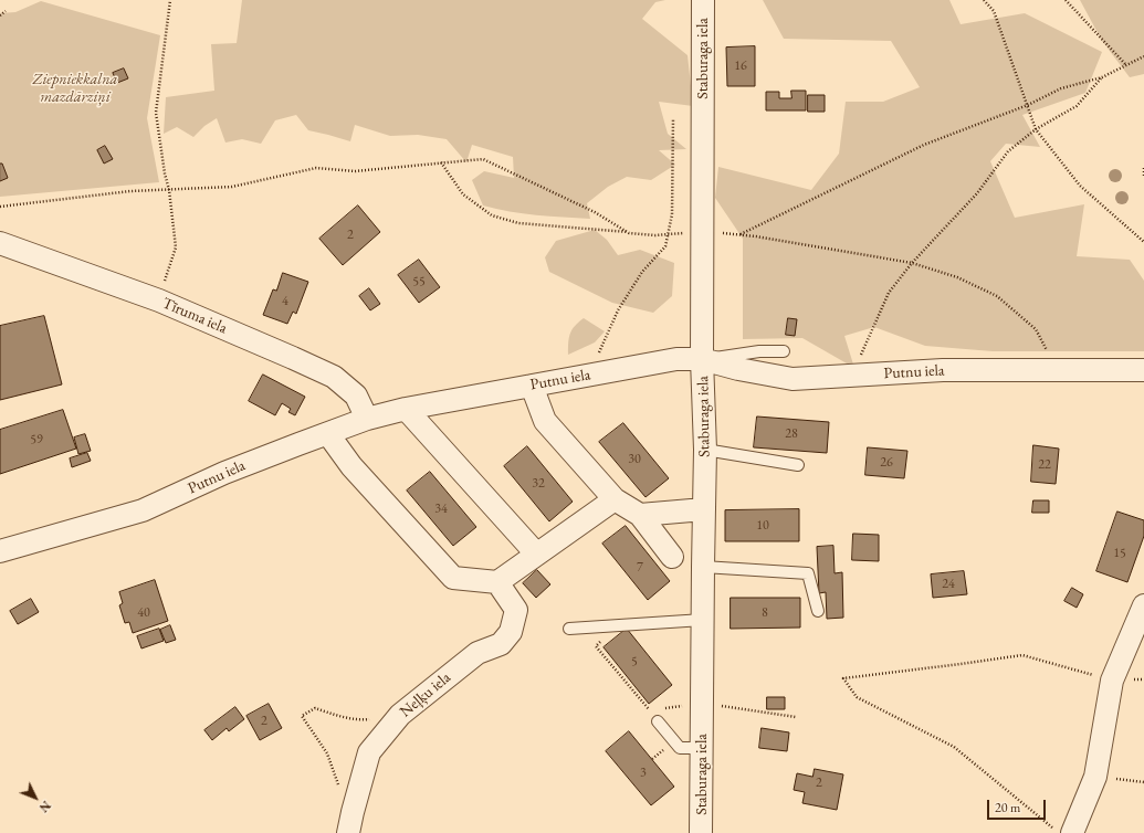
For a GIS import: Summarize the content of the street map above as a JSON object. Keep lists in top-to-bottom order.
{
  "streets": {
    "street": [
      "Staburaga iela",
      "Tīruma iela",
      "Putnu iela",
      "Neļķu iela"
    ]
  },
  "crossings": [
    ["Staburaga iela", "Putnu iela"],
    ["Tīruma iela", "Putnu iela"]
  ],
  "parks": ["Ziepniekkalna mazdārziņi"],
  "house_numbers": [
    "16",
    "2",
    "55",
    "4",
    "28",
    "59",
    "30",
    "26",
    "22",
    "32",
    "34",
    "10",
    "15",
    "7",
    "24",
    "40",
    "8",
    "5",
    "2",
    "3",
    "2"
  ],
  "scale_bar": "20 m",
  "north": "bottom right"
}
